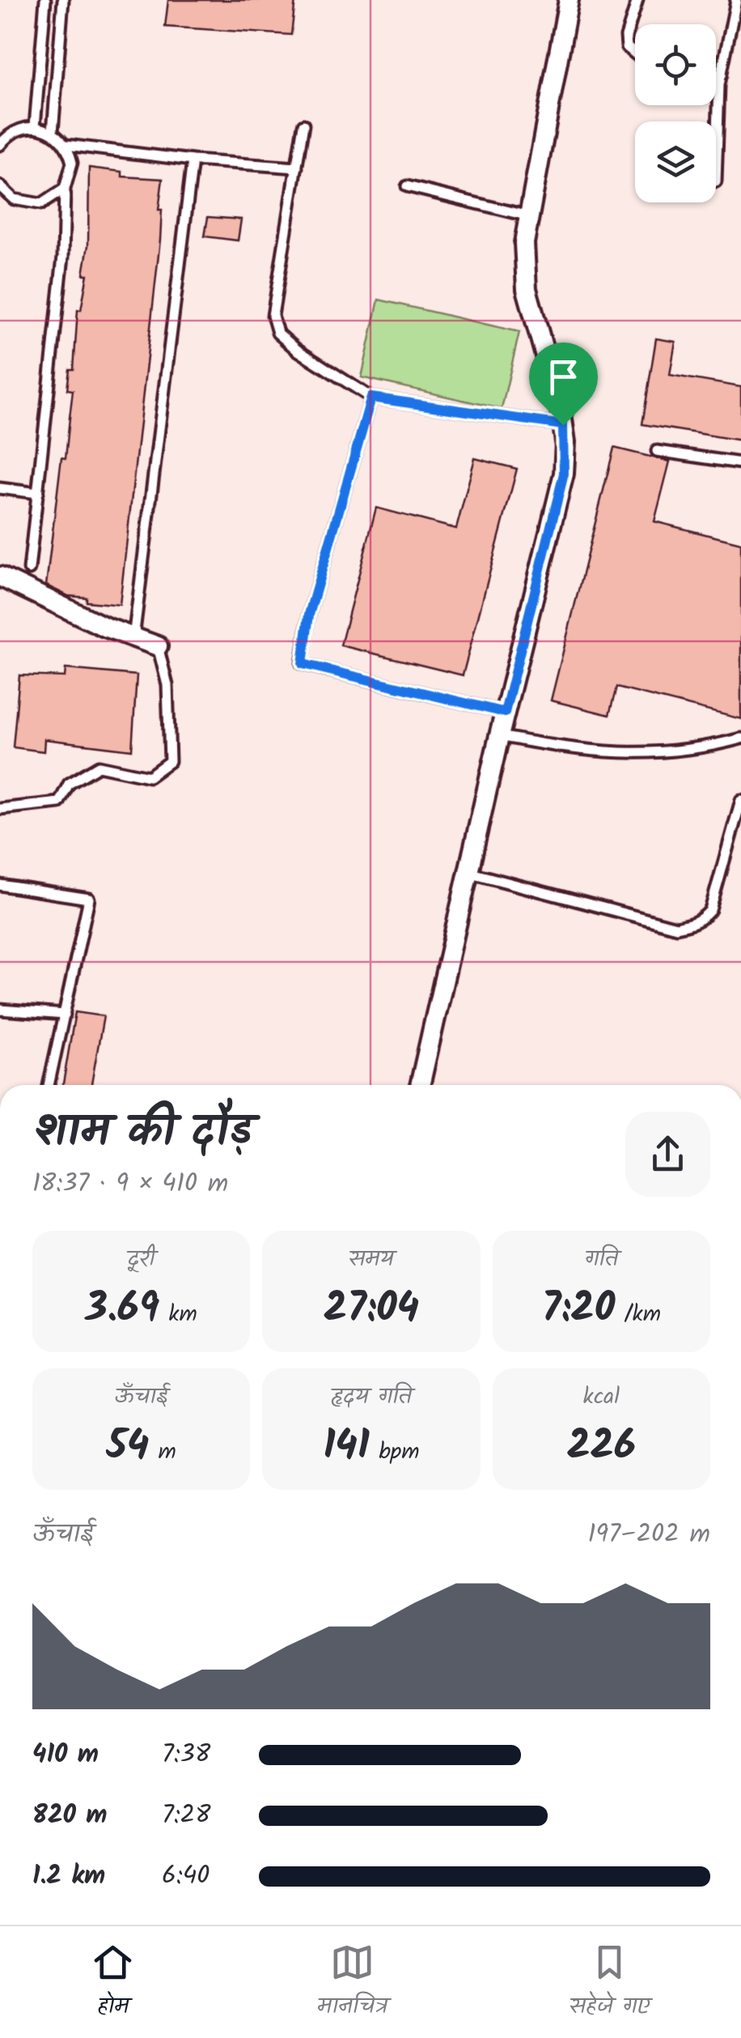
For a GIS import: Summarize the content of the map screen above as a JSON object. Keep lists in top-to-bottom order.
{
  "page": {
    "heading": ["शाम की दौड़", "18:37 · 9 × 410 m"],
    "stats": [
      ["दूरी", "3.69 km"],
      ["समय", "27:04"],
      ["गति", "7:20 /km"],
      ["ऊँचाई", "54 m"],
      ["हृदय गति", "141 bpm"],
      ["kcal", "226"]
    ],
    "chart": ["ऊँचाई", "197–202 m"],
    "list": [
      {
        "name": "410 m",
        "note": "7:38"
      },
      {
        "name": "820 m",
        "note": "7:28"
      },
      {
        "name": "1.2 km",
        "note": "6:40"
      }
    ],
    "tabs": ["होम", "मानचित्र", "सहेजे गए"]
  }
}
